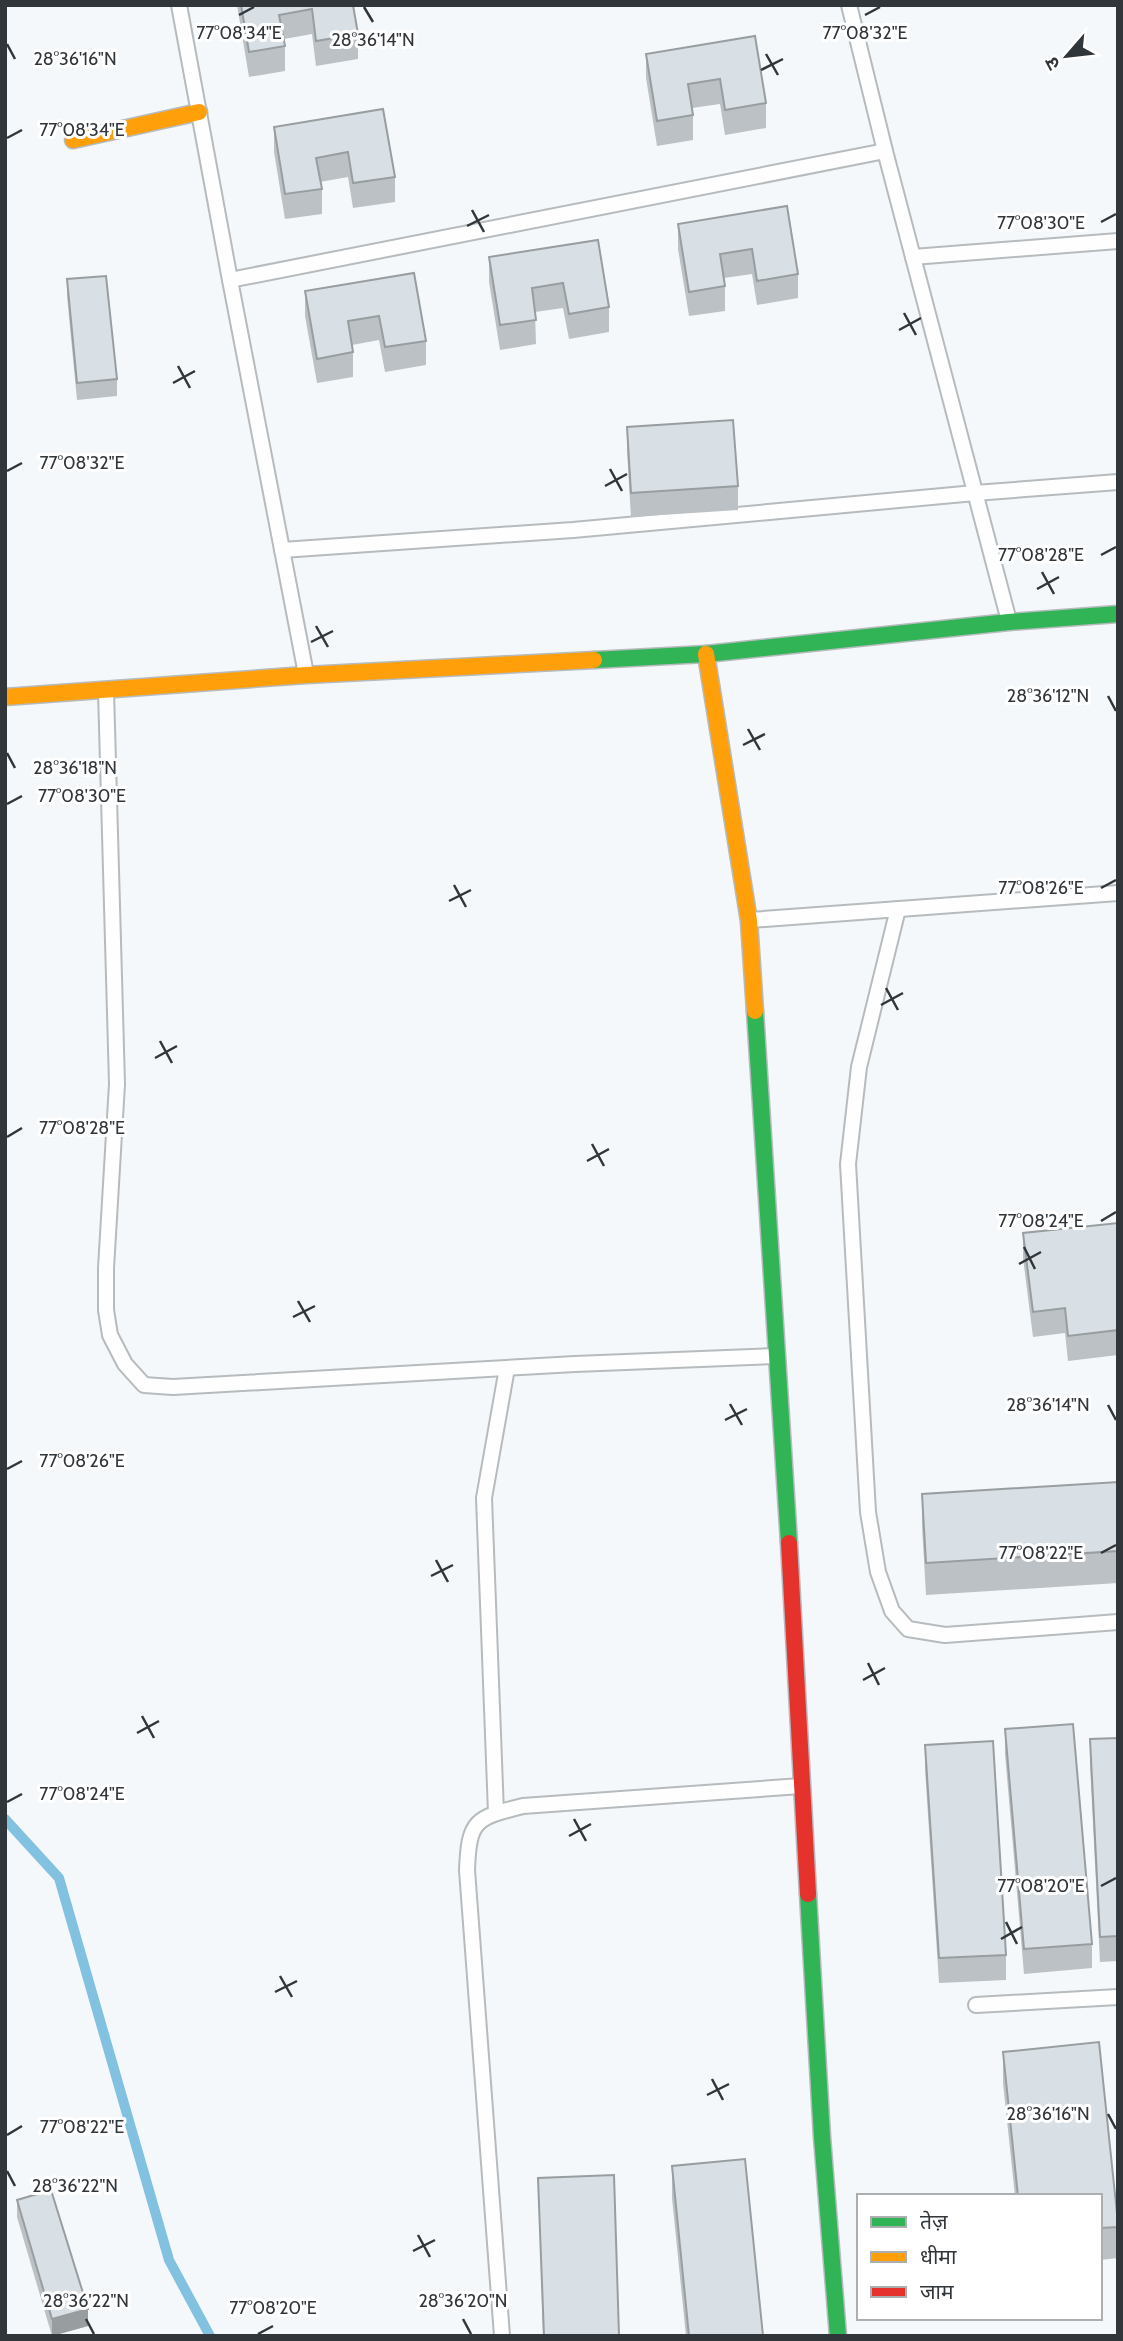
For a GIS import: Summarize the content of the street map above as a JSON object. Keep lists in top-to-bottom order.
{
  "legend": ["तेज़", "धीमा", "जाम"],
  "north": "bottom left",
  "coordinates": [
    "77°08'34\"E",
    "77°08'32\"E",
    "28°36'14\"N",
    "28°36'16\"N",
    "77°08'30\"E",
    "77°08'28\"E",
    "28°36'12\"N",
    "28°36'18\"N",
    "77°08'26\"E",
    "77°08'24\"E",
    "77°08'22\"E",
    "77°08'20\"E",
    "28°36'22\"N",
    "28°36'20\"N"
  ]
}
